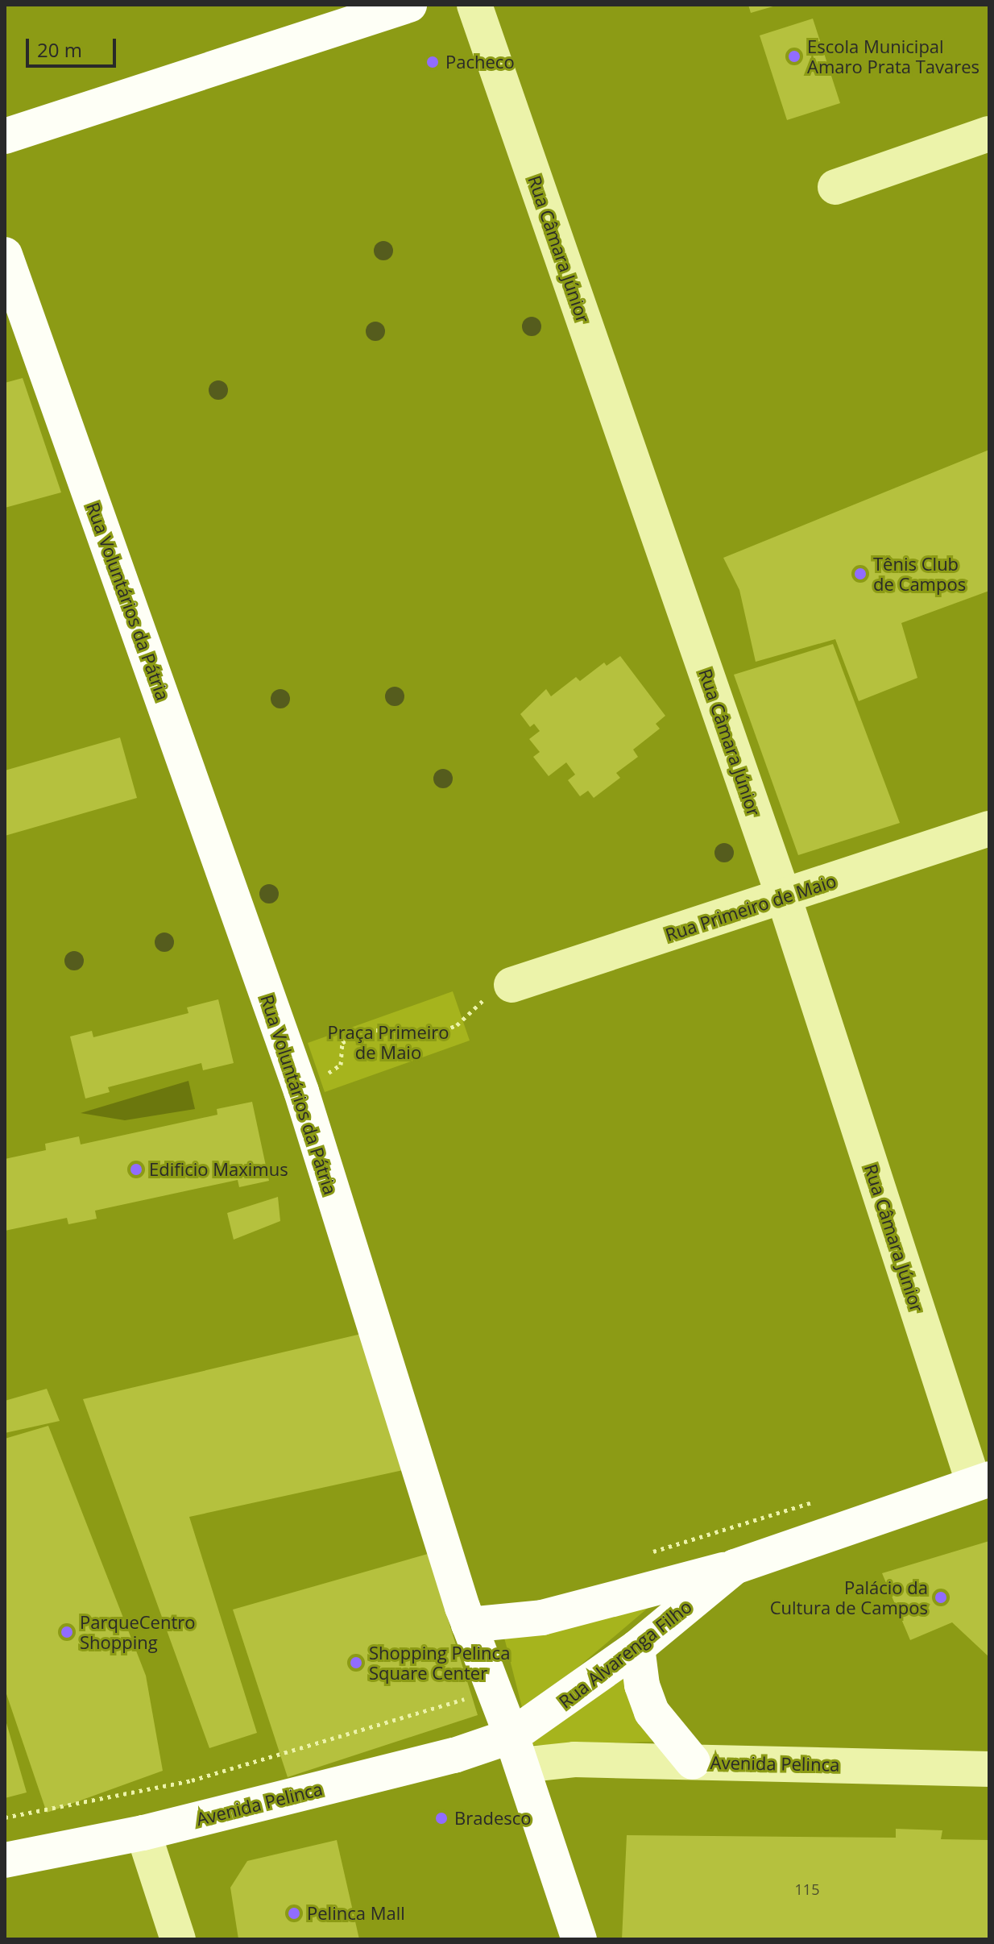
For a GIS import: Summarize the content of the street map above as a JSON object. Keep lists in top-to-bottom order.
{
  "streets": {
    "main road": ["Rua Voluntários da Pátria", "Rua Alvarenga Filho", "Avenida Pelinca"],
    "street": ["Rua Câmara Júnior", "Rua Primeiro de Maio"]
  },
  "crossings": [
    ["Rua Câmara Júnior", "Rua Primeiro de Maio"],
    ["Rua Câmara Júnior", "Rua Alvarenga Filho"],
    ["Rua Voluntários da Pátria", "Rua Alvarenga Filho"],
    ["Rua Voluntários da Pátria", "Avenida Pelinca"],
    ["Rua Alvarenga Filho", "Avenida Pelinca"]
  ],
  "parks": ["Praça Primeiro de Maio"],
  "places": [
    "Escola Municipal Amaro Prata Tavares",
    "Pacheco",
    "Tênis Club de Campos",
    "Edificio Maximus",
    "Palácio da Cultura de Campos",
    "ParqueCentro Shopping",
    "Shopping Pelinca Square Center",
    "Bradesco",
    "Pelinca Mall"
  ],
  "house_numbers": ["115"],
  "scale_bar": "20 m"
}
